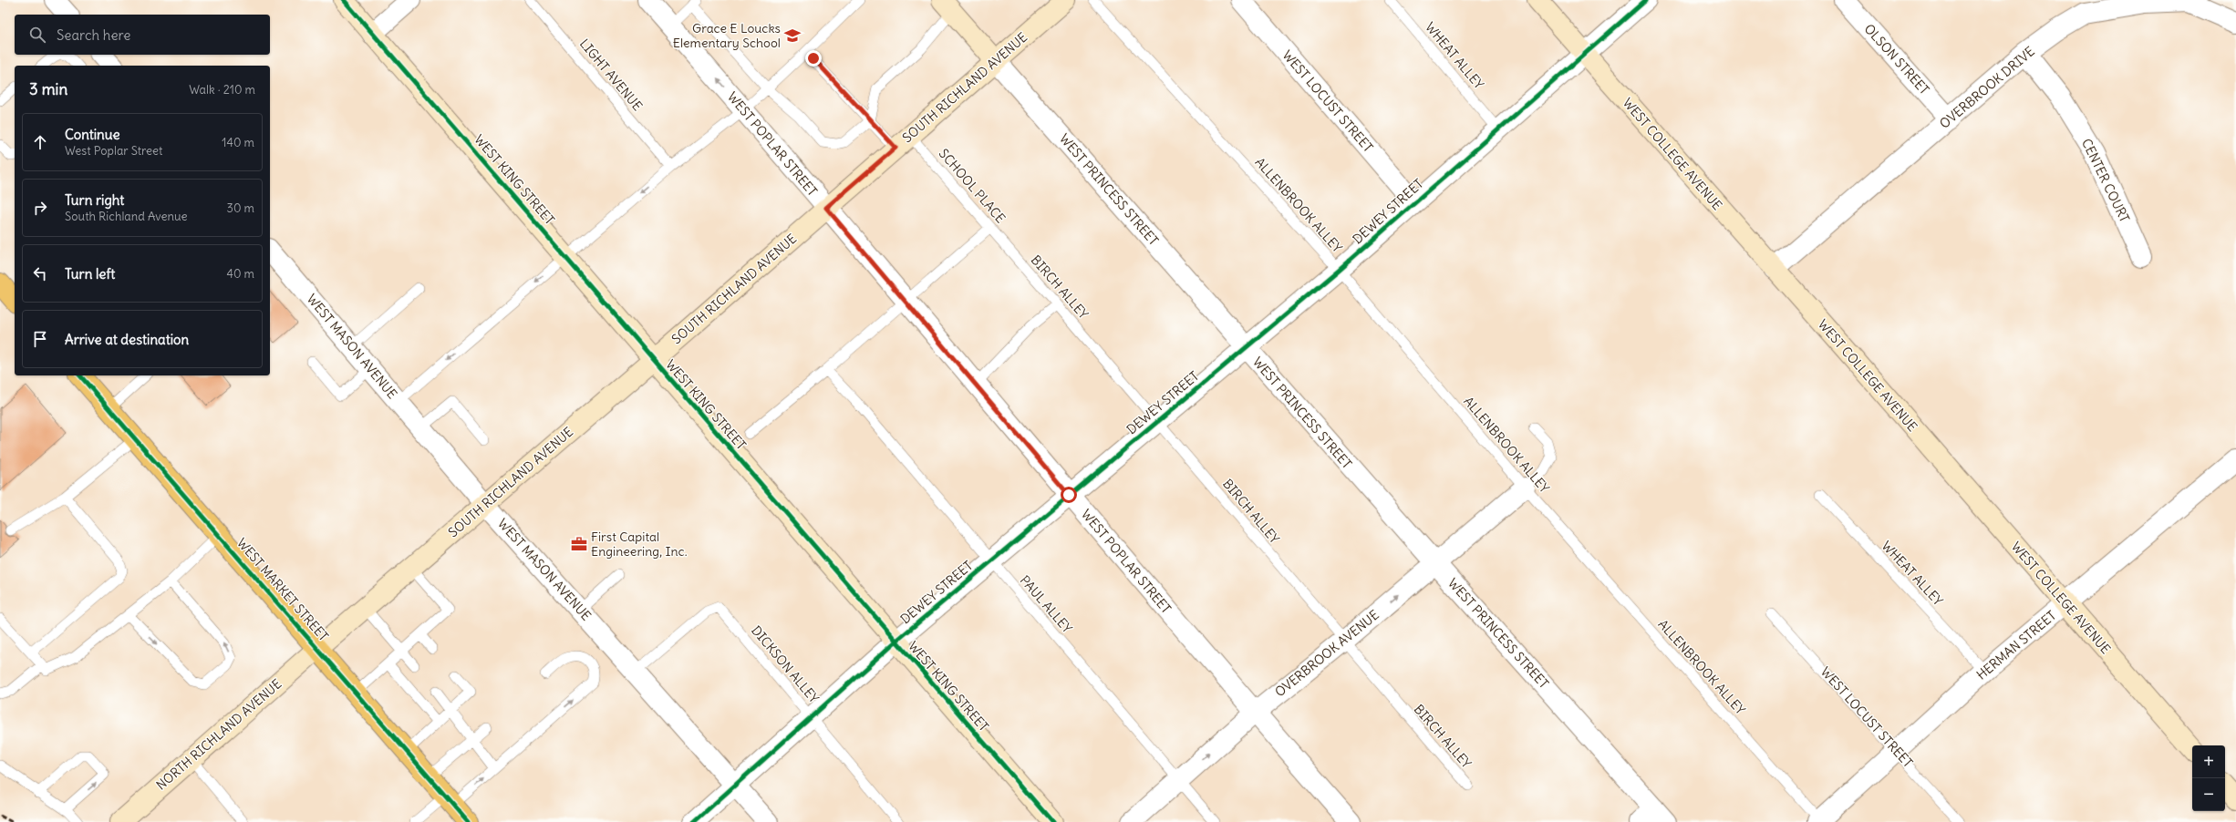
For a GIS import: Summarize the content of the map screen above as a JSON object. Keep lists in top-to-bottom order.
{
  "streets": {
    "main road": ["WEST MARKET STREET"],
    "street": [
      "OLSON STREET",
      "SOUTH RICHLAND AVENUE",
      "OVERBROOK DRIVE",
      "WEST LOCUST STREET",
      "WEST POPLAR STREET",
      "WEST COLLEGE AVENUE",
      "WEST KING STREET",
      "CENTER COURT",
      "WEST PRINCESS STREET",
      "DEWEY STREET",
      "WEST MASON AVENUE",
      "HERMAN STREET",
      "OVERBROOK AVENUE",
      "NORTH RICHLAND AVENUE"
    ],
    "lane": [
      "WHEAT ALLEY",
      "LIGHT AVENUE",
      "SCHOOL PLACE",
      "ALLENBROOK ALLEY",
      "BIRCH ALLEY",
      "PAUL ALLEY",
      "DICKSON ALLEY"
    ]
  },
  "crossings": [
    ["WHEAT ALLEY", "DEWEY STREET"],
    ["WHEAT ALLEY", "HERMAN STREET"],
    ["OLSON STREET", "OVERBROOK DRIVE"],
    ["SOUTH RICHLAND AVENUE", "WEST POPLAR STREET"],
    ["SOUTH RICHLAND AVENUE", "WEST KING STREET"],
    ["SOUTH RICHLAND AVENUE", "SCHOOL PLACE"],
    ["SOUTH RICHLAND AVENUE", "WEST PRINCESS STREET"],
    ["SOUTH RICHLAND AVENUE", "WEST MASON AVENUE"],
    ["SOUTH RICHLAND AVENUE", "WEST MARKET STREET"],
    ["SOUTH RICHLAND AVENUE", "NORTH RICHLAND AVENUE"],
    ["OVERBROOK DRIVE", "WEST COLLEGE AVENUE"],
    ["OVERBROOK DRIVE", "CENTER COURT"],
    ["WEST LOCUST STREET", "DEWEY STREET"],
    ["WEST LOCUST STREET", "HERMAN STREET"],
    ["WEST POPLAR STREET", "DEWEY STREET"],
    ["WEST POPLAR STREET", "OVERBROOK AVENUE"],
    ["WEST COLLEGE AVENUE", "DEWEY STREET"],
    ["WEST COLLEGE AVENUE", "HERMAN STREET"],
    ["WEST KING STREET", "DEWEY STREET"],
    ["SCHOOL PLACE", "BIRCH ALLEY"],
    ["WEST PRINCESS STREET", "DEWEY STREET"],
    ["WEST PRINCESS STREET", "OVERBROOK AVENUE"],
    ["ALLENBROOK ALLEY", "DEWEY STREET"],
    ["ALLENBROOK ALLEY", "HERMAN STREET"],
    ["ALLENBROOK ALLEY", "OVERBROOK AVENUE"],
    ["DEWEY STREET", "BIRCH ALLEY"],
    ["DEWEY STREET", "WEST MASON AVENUE"],
    ["DEWEY STREET", "PAUL ALLEY"],
    ["DEWEY STREET", "DICKSON ALLEY"],
    ["BIRCH ALLEY", "OVERBROOK AVENUE"],
    ["WEST MASON AVENUE", "DICKSON ALLEY"],
    ["WEST MARKET STREET", "NORTH RICHLAND AVENUE"],
    ["PAUL ALLEY", "OVERBROOK AVENUE"]
  ],
  "one_way": ["OVERBROOK AVENUE"],
  "places": {
    "school or university": ["Grace E Loucks Elementary School"],
    "office": ["First Capital Engineering, Inc."]
  },
  "page": {
    "search": "Search here",
    "heading": ["3 min", "Walk · 210 m"],
    "list": [
      ["Continue", "West Poplar Street", "140 m"],
      ["Turn right", "South Richland Avenue", "30 m"],
      ["Turn left", "40 m"],
      "Arrive at destination"
    ],
    "map_buttons": ["+", "−"]
  }
}
